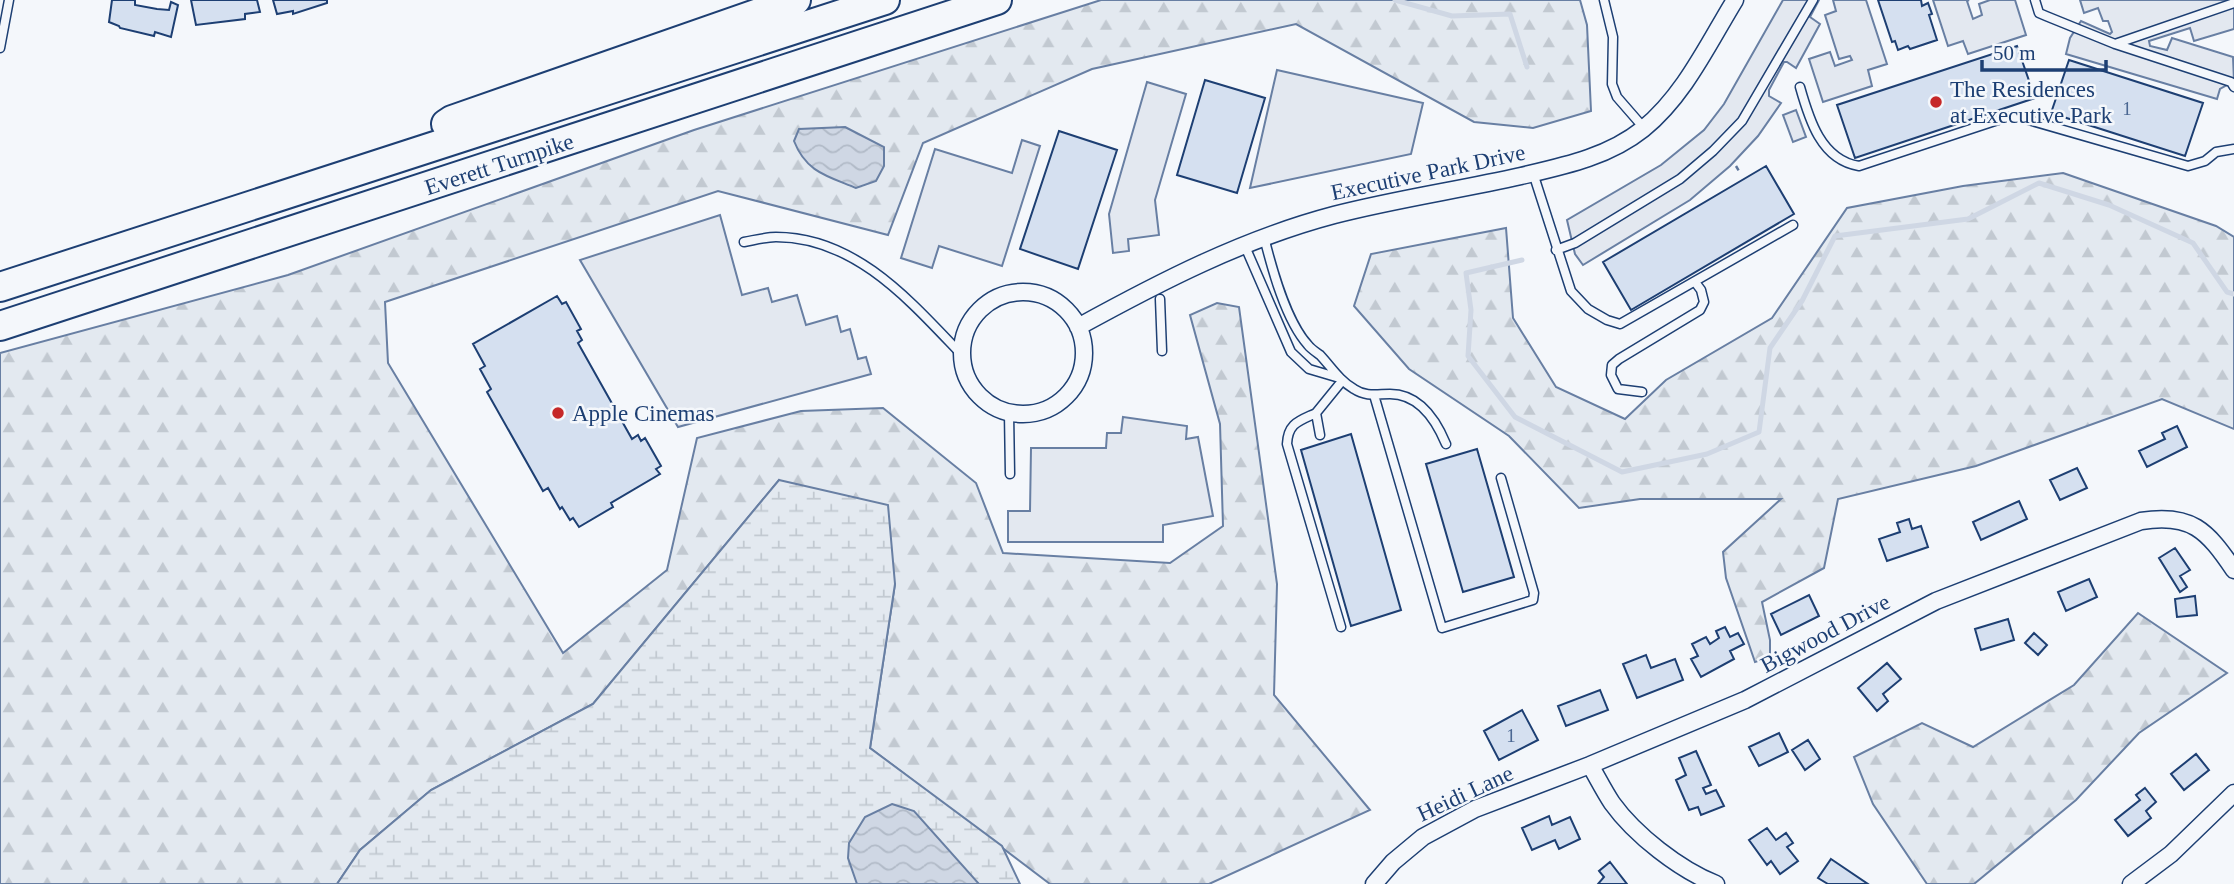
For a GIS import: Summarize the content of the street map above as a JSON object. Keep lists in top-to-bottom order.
{
  "streets": {
    "highway": ["Everett Turnpike"],
    "street": ["Executive Park Drive", "Bigwood Drive", "Heidi Lane"]
  },
  "crossings": [
    ["Bigwood Drive", "Heidi Lane"]
  ],
  "places": ["The Residences at Executive Park", "Apple Cinemas"],
  "house_numbers": ["1", "1"],
  "scale_bar": "50 m"
}
